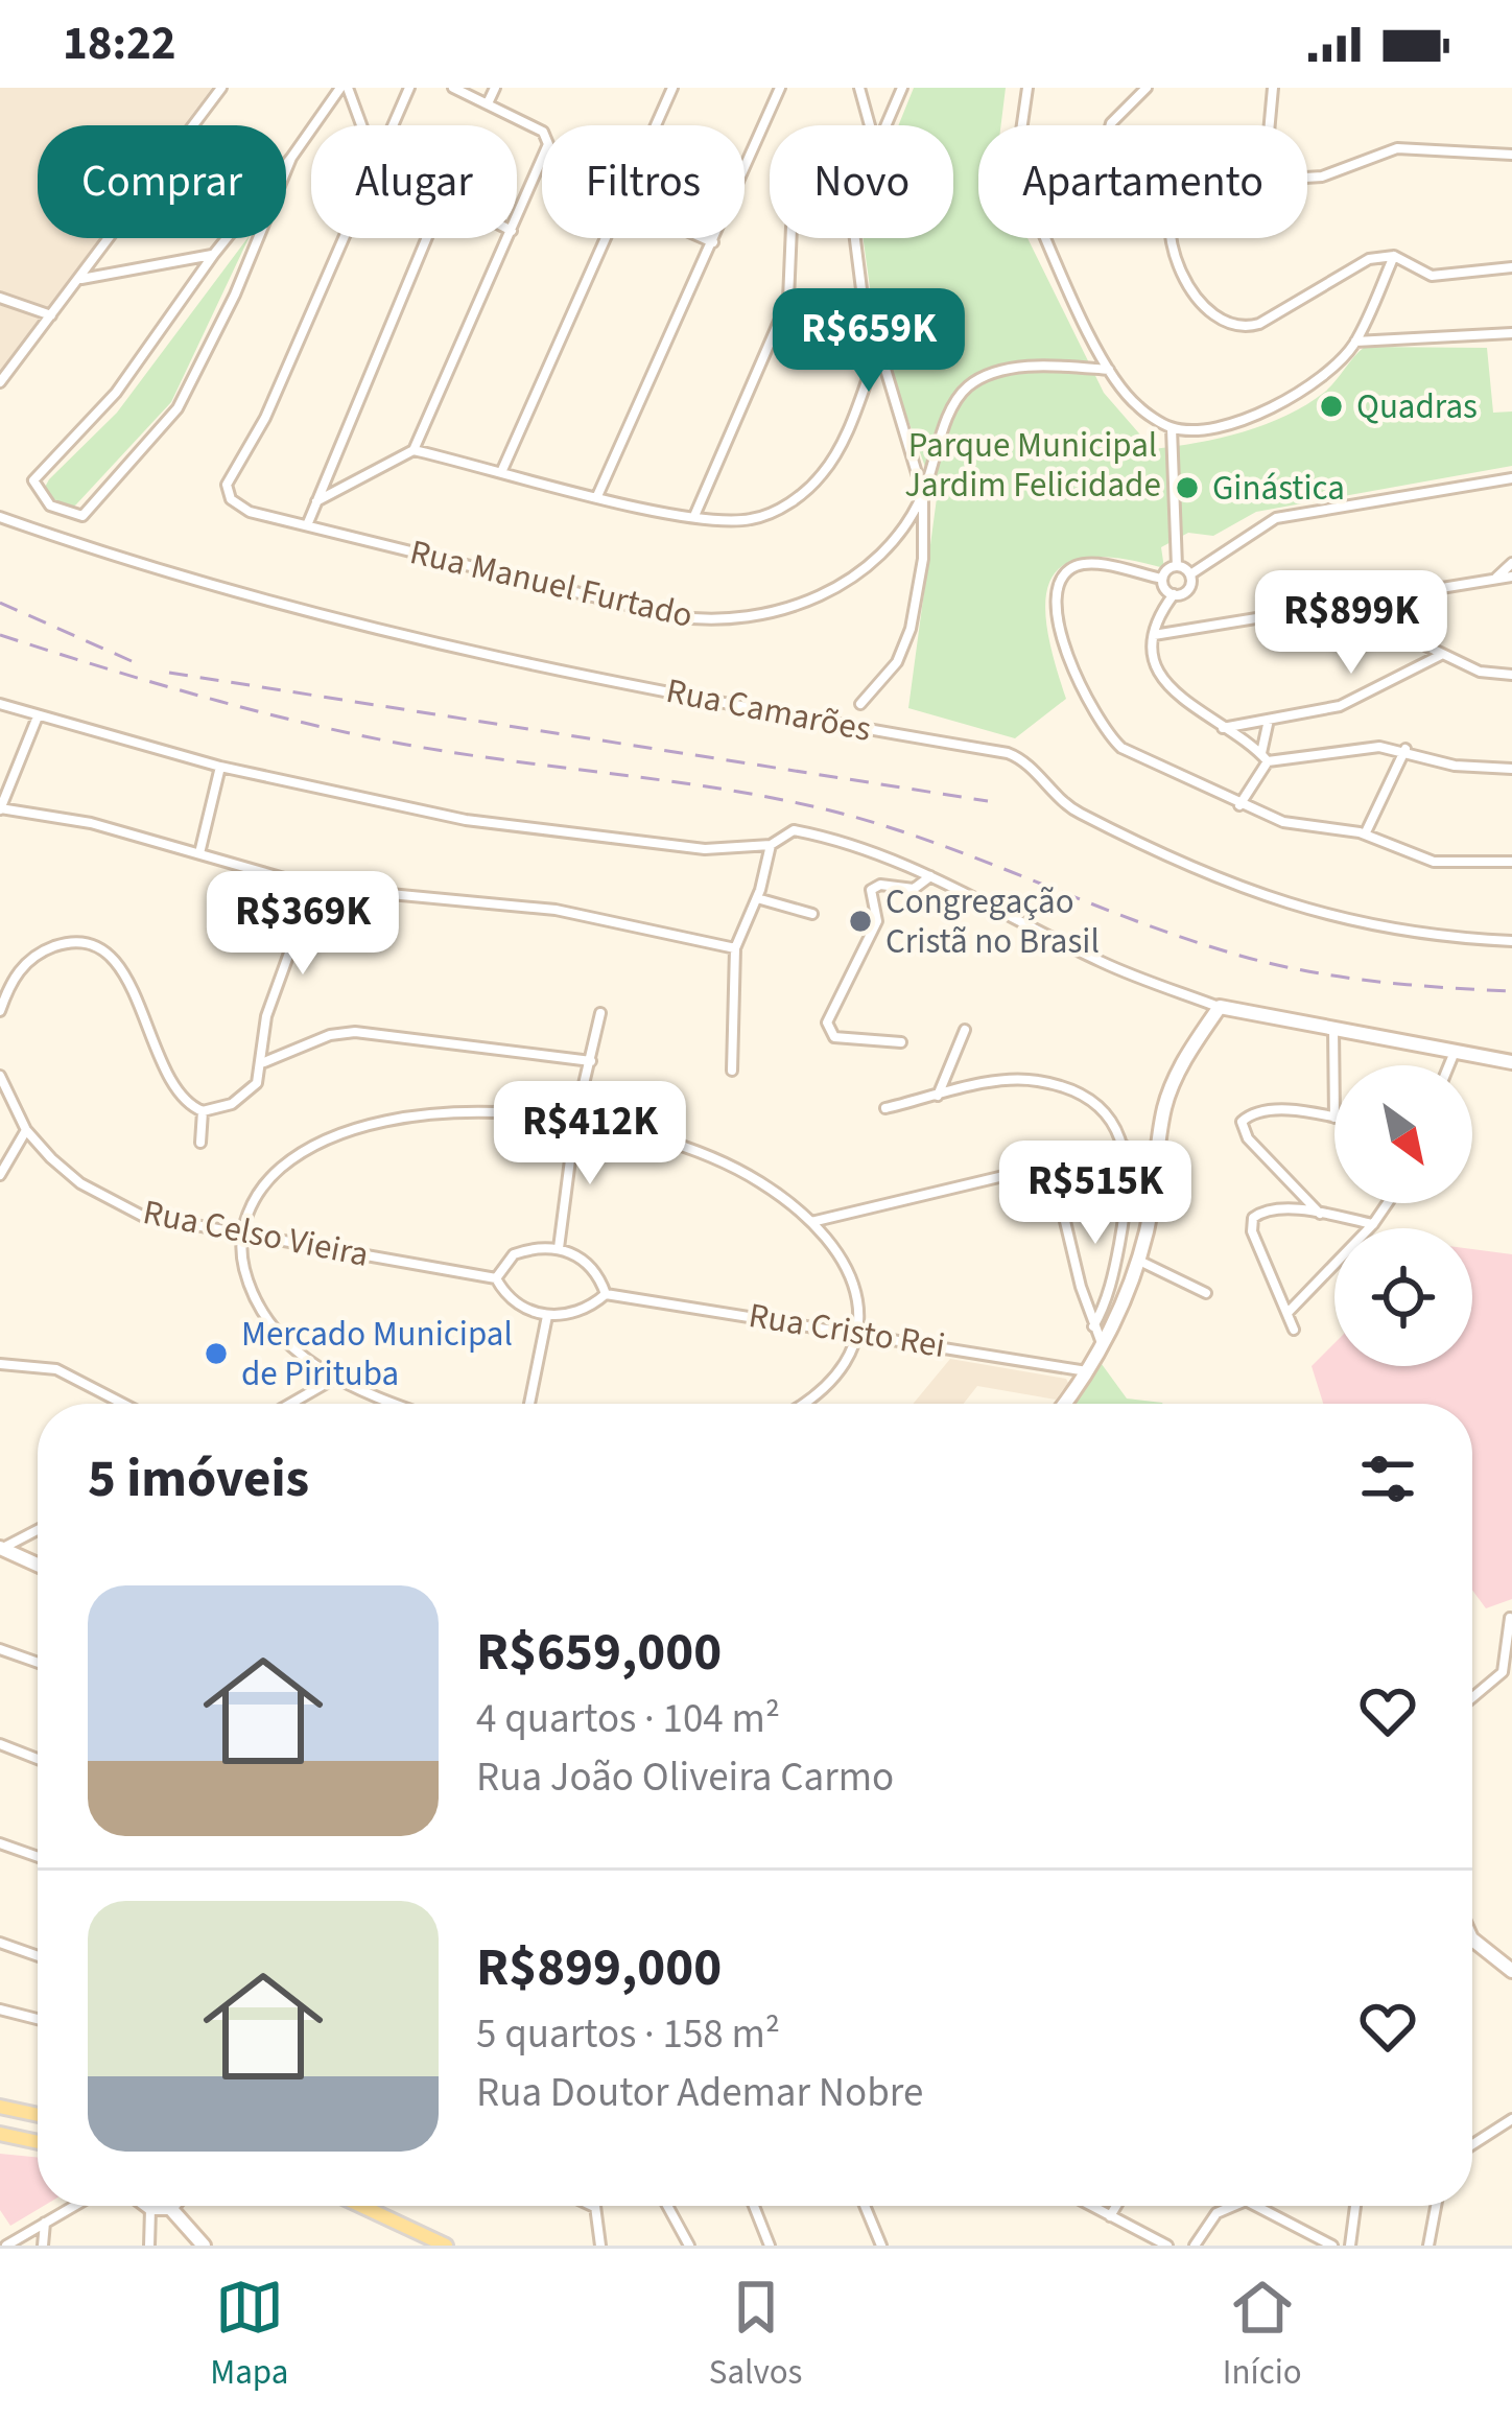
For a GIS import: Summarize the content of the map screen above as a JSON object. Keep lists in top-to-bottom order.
{
  "streets": {
    "street": [
      "Rua Manuel Furtado",
      "Rua Camarões",
      "Rua Celso Vieira",
      "Rua Cristo Rei"
    ]
  },
  "crossings": [
    ["Rua Celso Vieira", "Rua Cristo Rei"]
  ],
  "parks": ["Parque Municipal Jardim Felicidade"],
  "places": [
    "Quadras",
    "Ginástica",
    "Congregação Cristã no Brasil",
    "Mercado Municipal de Pirituba"
  ],
  "north": "bottom right",
  "page": {
    "status": "18:22",
    "chip": [
      "Comprar",
      "Alugar",
      "Filtros",
      "Novo",
      "Apartamento"
    ],
    "price": [
      "R$659K",
      "R$899K",
      "R$369K",
      "R$412K",
      "R$515K"
    ],
    "heading": "5 imóveis",
    "list": [
      {
        "name": "R$659,000",
        "note": "4 quartos · 104 m² · Rua João Oliveira Carmo"
      },
      {
        "name": "R$899,000",
        "note": "5 quartos · 158 m² · Rua Doutor Ademar Nobre"
      }
    ],
    "tabs": ["Mapa", "Salvos", "Início"]
  }
}
